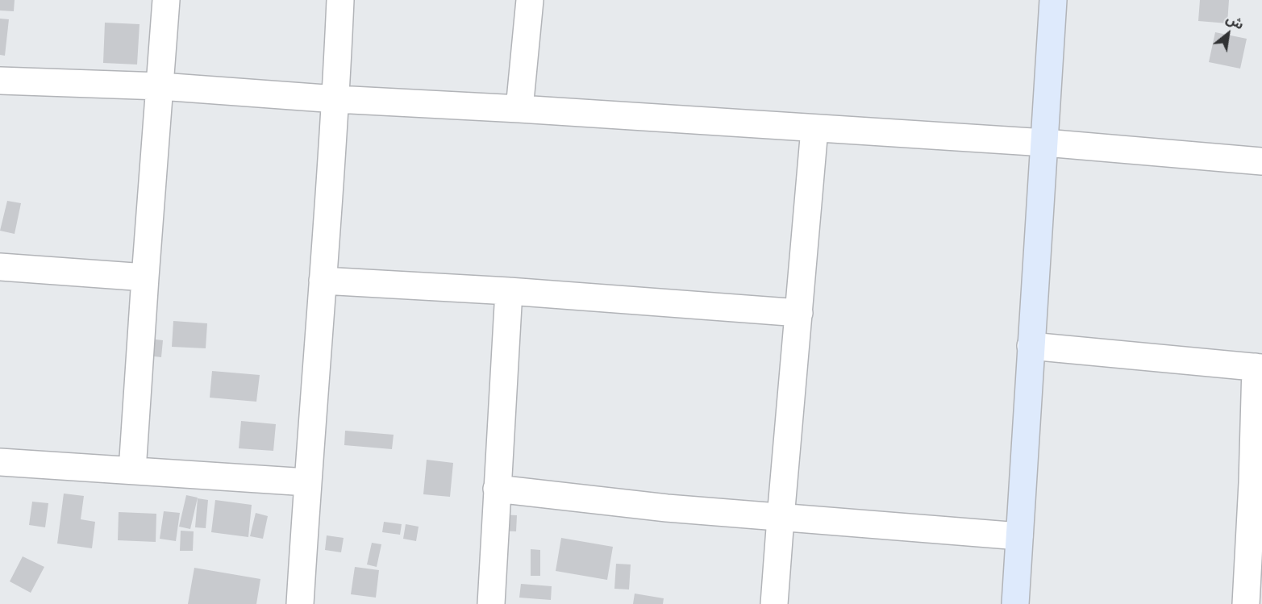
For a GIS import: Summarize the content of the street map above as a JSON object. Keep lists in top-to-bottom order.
{
  "north": "top right"
}
